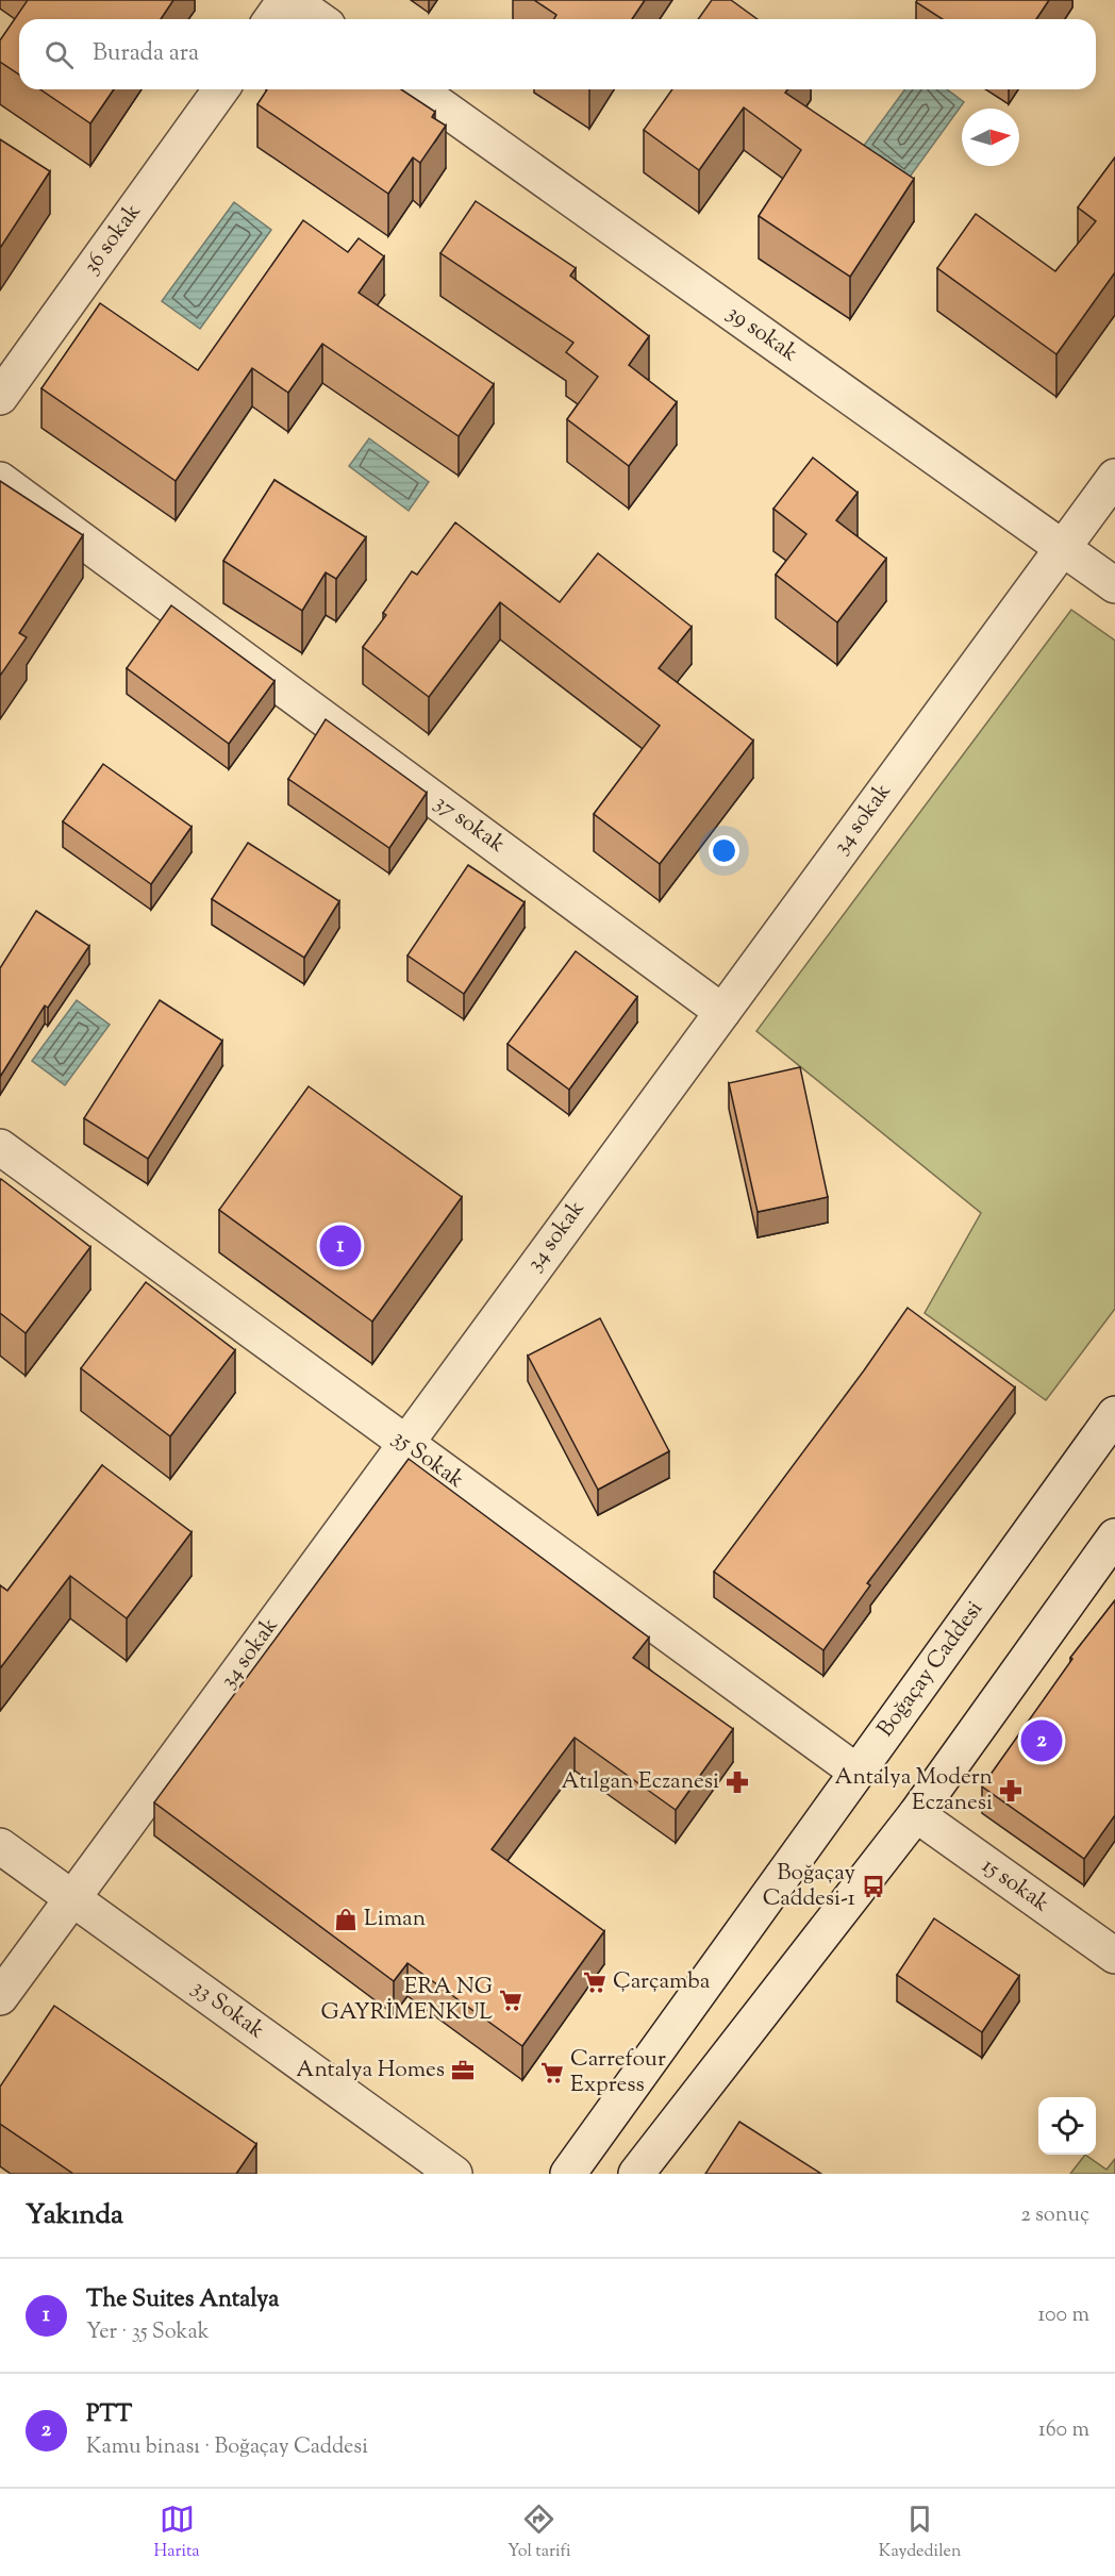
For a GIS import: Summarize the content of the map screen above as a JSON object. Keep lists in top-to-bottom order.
{
  "streets": {
    "street": [
      "36 sokak",
      "39 sokak",
      "34 sokak",
      "37 sokak",
      "35 Sokak",
      "Boğaçay Caddesi",
      "15 sokak",
      "33 Sokak"
    ]
  },
  "crossings": [
    ["39 sokak", "34 sokak"],
    ["34 sokak", "37 sokak"],
    ["34 sokak", "35 Sokak"],
    ["34 sokak", "33 Sokak"],
    ["35 Sokak", "Boğaçay Caddesi"]
  ],
  "places": {
    "pharmacy": ["Atılgan Eczanesi", "Antalya Modern Eczanesi"],
    "bus stop": ["Boğaçay Caddesi-1"],
    "shop": ["Liman"],
    "supermarket": ["Çarçamba", "ERA NG GAYRİMENKUL", "Carrefour Express"],
    "office": ["Antalya Homes"]
  },
  "north": "right",
  "page": {
    "search": "Burada ara",
    "pins": ["1", "2"],
    "heading": ["Yakında", "2 sonuç"],
    "list": [
      {
        "mark": "1",
        "name": "The Suites Antalya",
        "note": "Yer · 35 Sokak",
        "value": "100 m"
      },
      {
        "mark": "2",
        "name": "PTT",
        "note": "Kamu binası · Boğaçay Caddesi",
        "value": "160 m"
      }
    ],
    "nav": ["Harita", "Yol tarifi", "Kaydedilen"]
  }
}
